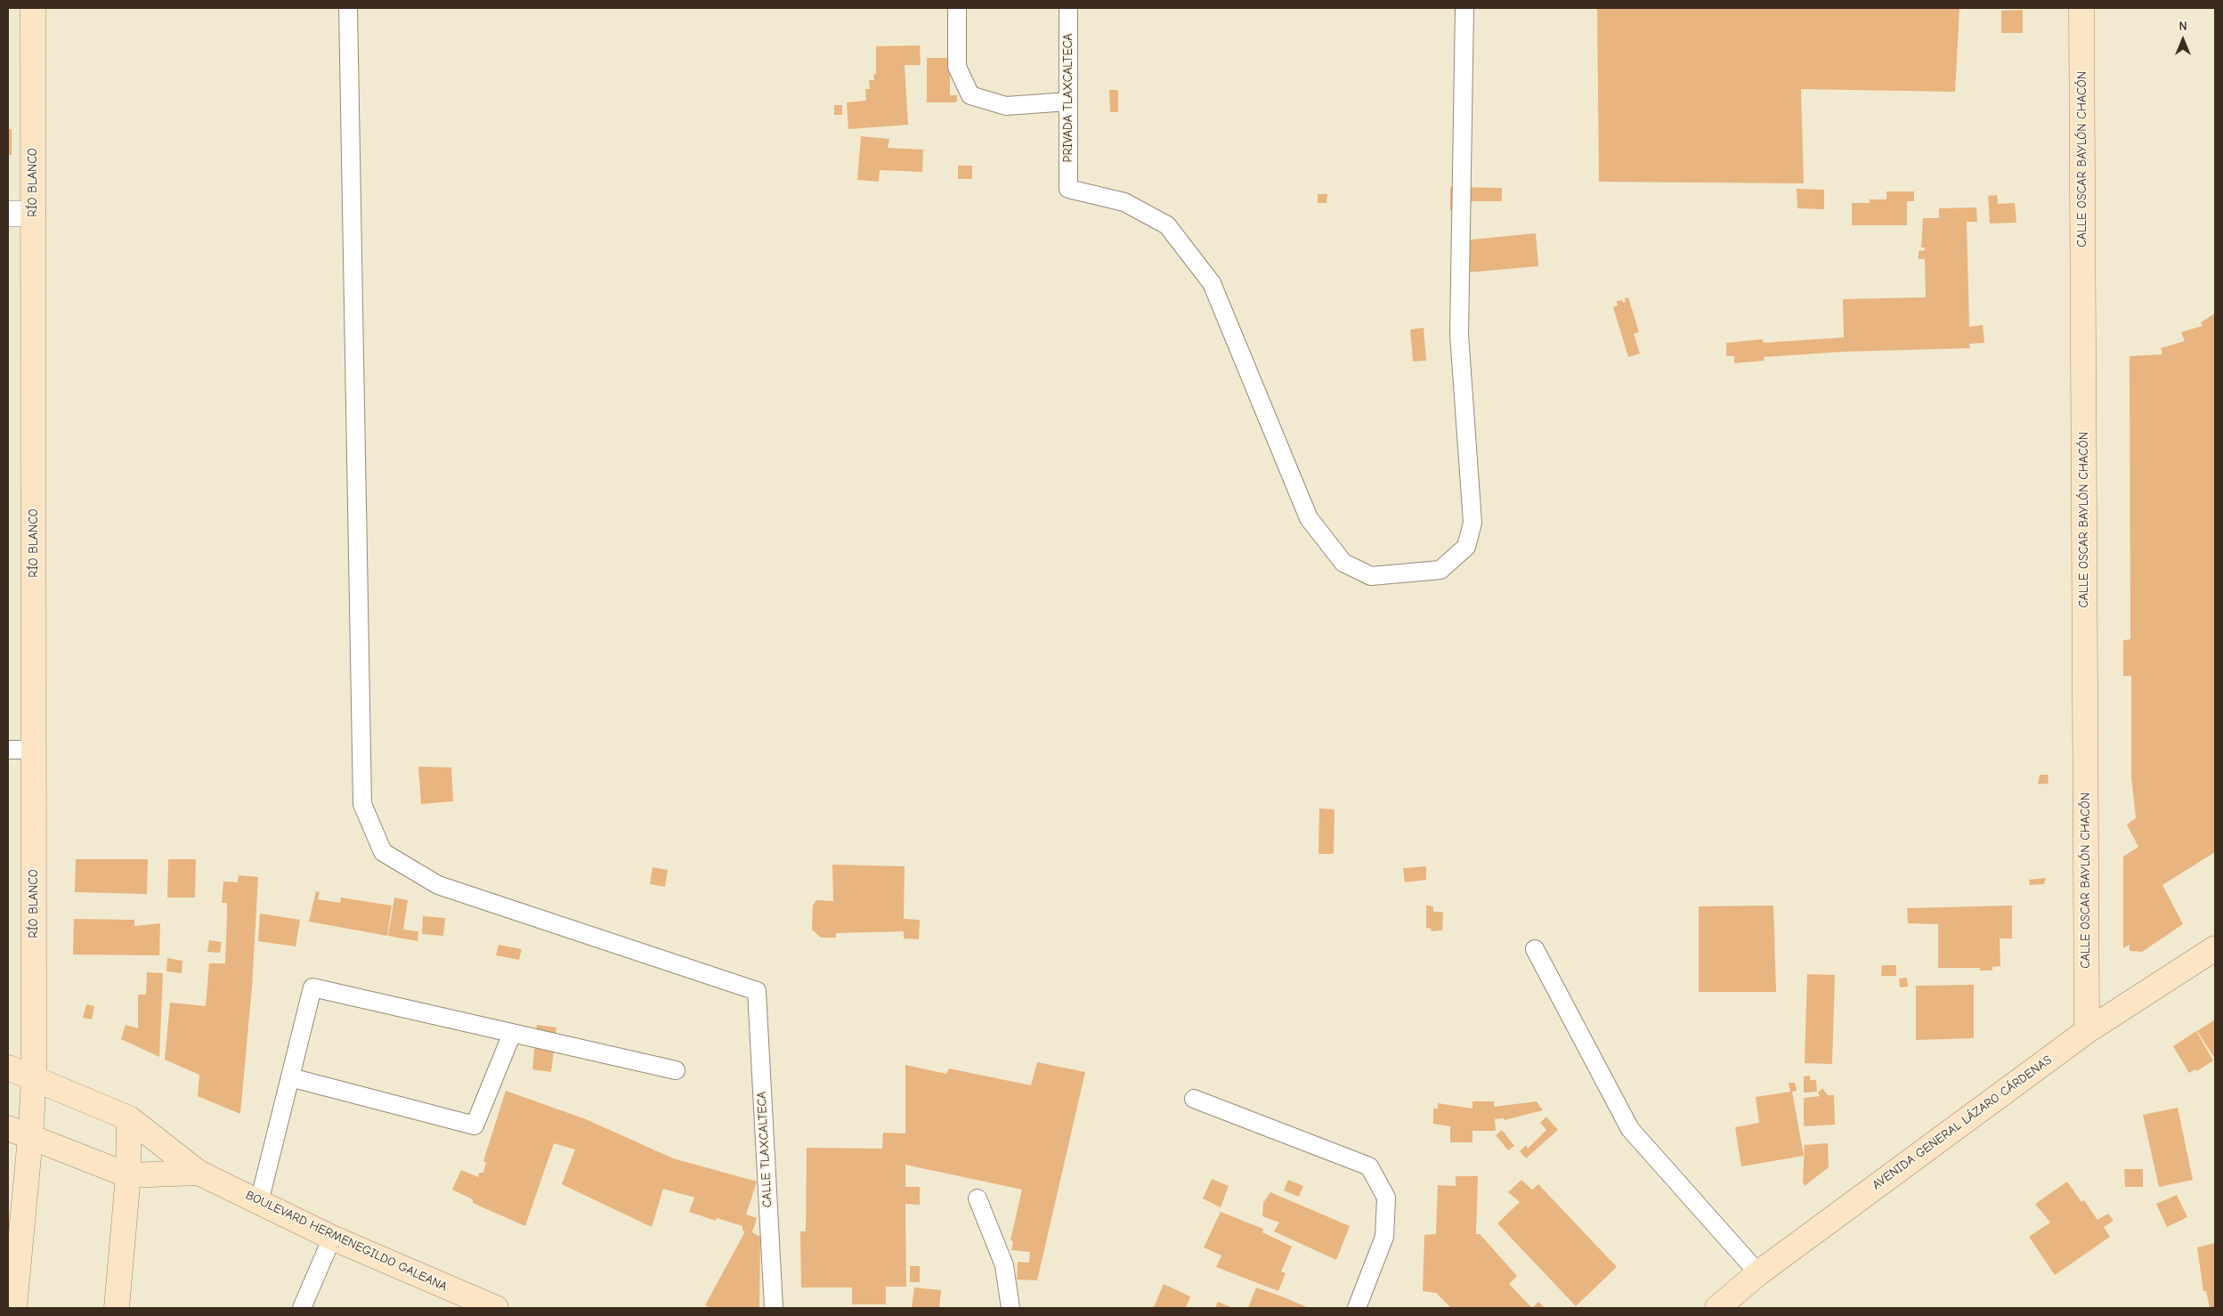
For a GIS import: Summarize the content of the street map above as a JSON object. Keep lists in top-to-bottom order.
{
  "streets": {
    "street": [
      "CALLE OSCAR BAYLÓN CHACÓN",
      "RÍO BLANCO",
      "AVENIDA GENERAL LÁZARO CÁRDENAS",
      "BOULEVARD HERMENEGILDO GALEANA"
    ],
    "lane": ["PRIVADA TLAXCALTECA", "CALLE TLAXCALTECA"]
  },
  "crossings": [
    ["CALLE OSCAR BAYLÓN CHACÓN", "AVENIDA GENERAL LÁZARO CÁRDENAS"],
    ["RÍO BLANCO", "BOULEVARD HERMENEGILDO GALEANA"]
  ],
  "north": "top"
}
